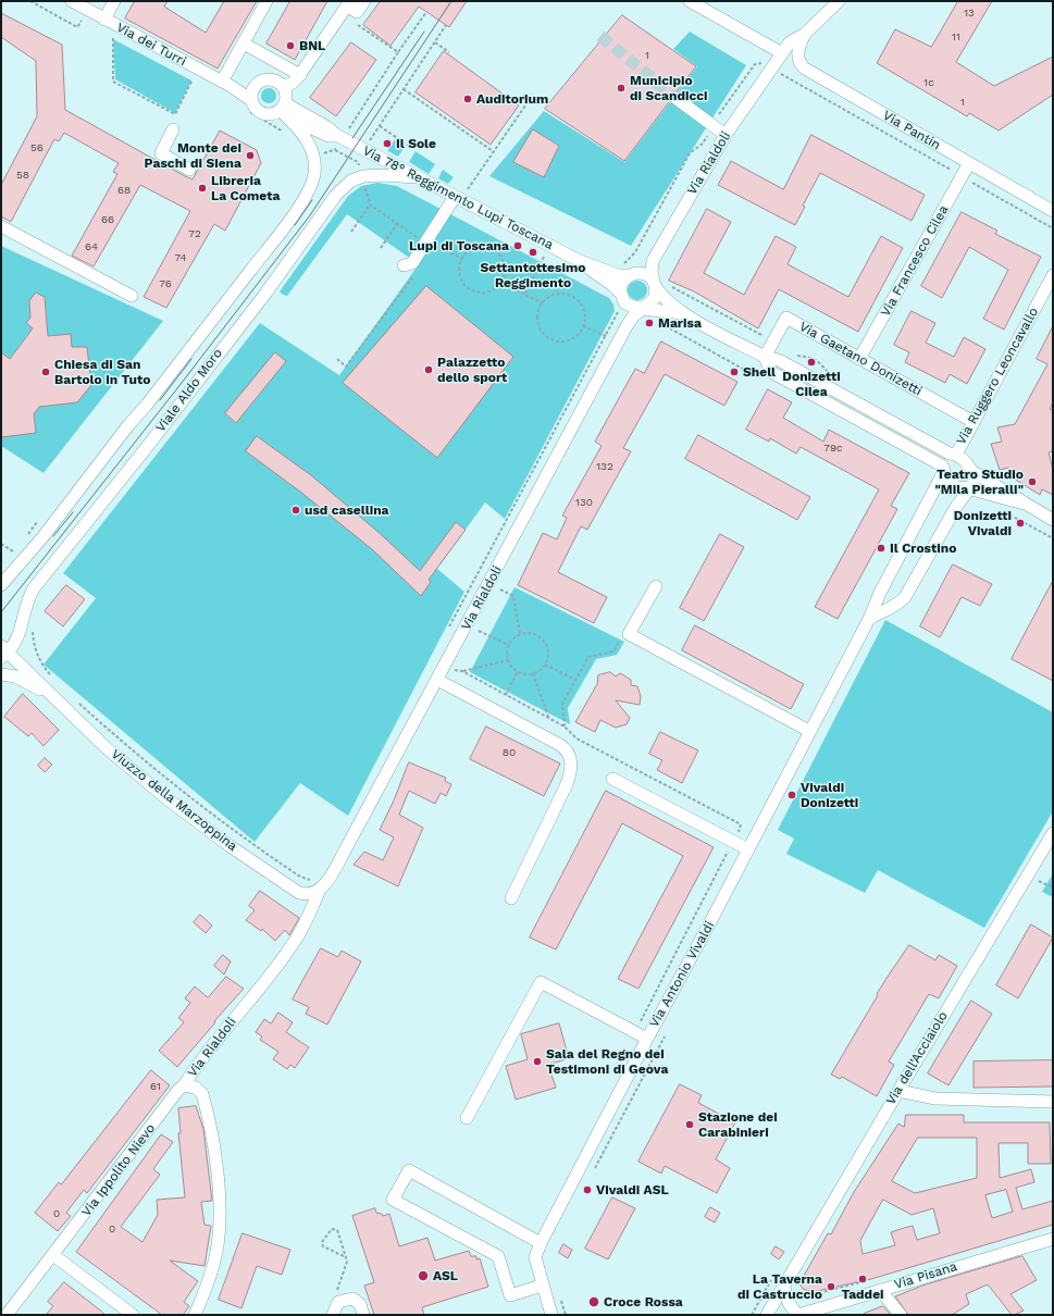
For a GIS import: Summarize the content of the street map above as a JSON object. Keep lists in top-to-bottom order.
{
  "streets": {
    "street": [
      "Via dei Turri",
      "Via Pantin",
      "Via Rialdoli",
      "Via 78° Reggimento Lupi Toscana",
      "Via Francesco Cilea",
      "Via Gaetano Donizetti",
      "Via Ruggero Leoncavallo",
      "Viale Aldo Moro",
      "Viuzzo della Marzoppina",
      "Via Antonio Vivaldi",
      "Via dell'Acciaiolo",
      "Via Ippolito Nievo",
      "Via Pisana"
    ]
  },
  "crossings": [
    ["Via dei Turri", "Via 78° Reggimento Lupi Toscana"],
    ["Via dei Turri", "Viale Aldo Moro"],
    ["Via Pantin", "Via Rialdoli"],
    ["Via Pantin", "Via Francesco Cilea"],
    ["Via Rialdoli", "Via 78° Reggimento Lupi Toscana"],
    ["Via Rialdoli", "Viuzzo della Marzoppina"],
    ["Via Rialdoli", "Via Ippolito Nievo"],
    ["Via 78° Reggimento Lupi Toscana", "Viale Aldo Moro"],
    ["Via Francesco Cilea", "Via Gaetano Donizetti"],
    ["Via Gaetano Donizetti", "Via Ruggero Leoncavallo"],
    ["Viale Aldo Moro", "Viuzzo della Marzoppina"]
  ],
  "places": [
    "BNL",
    "Municipio di Scandicci",
    "Auditorium",
    "Il Sole",
    "Monte dei Paschi di Siena",
    "Libreria La Cometa",
    "Lupi di Toscana",
    "Settantottesimo Reggimento",
    "Marisa",
    "Donizetti Cilea",
    "Palazzetto dello sport",
    "Chiesa di San Bartolo in Tuto",
    "Shell",
    "Teatro Studio \"Mila Pieralli\"",
    "usd casellina",
    "Donizetti Vivaldi",
    "Il Crostino",
    "Vivaldi Donizetti",
    "Sala del Regno dei Testimoni di Geova",
    "Stazione dei Carabinieri",
    "Vivaldi ASL",
    "ASL",
    "Taddei",
    "La Taverna di Castruccio",
    "Croce Rossa"
  ],
  "house_numbers": [
    "13",
    "11",
    "1",
    "1c",
    "1",
    "56",
    "58",
    "68",
    "66",
    "72",
    "64",
    "74",
    "76",
    "79c",
    "132",
    "130",
    "80",
    "61",
    "0",
    "0"
  ]
}
